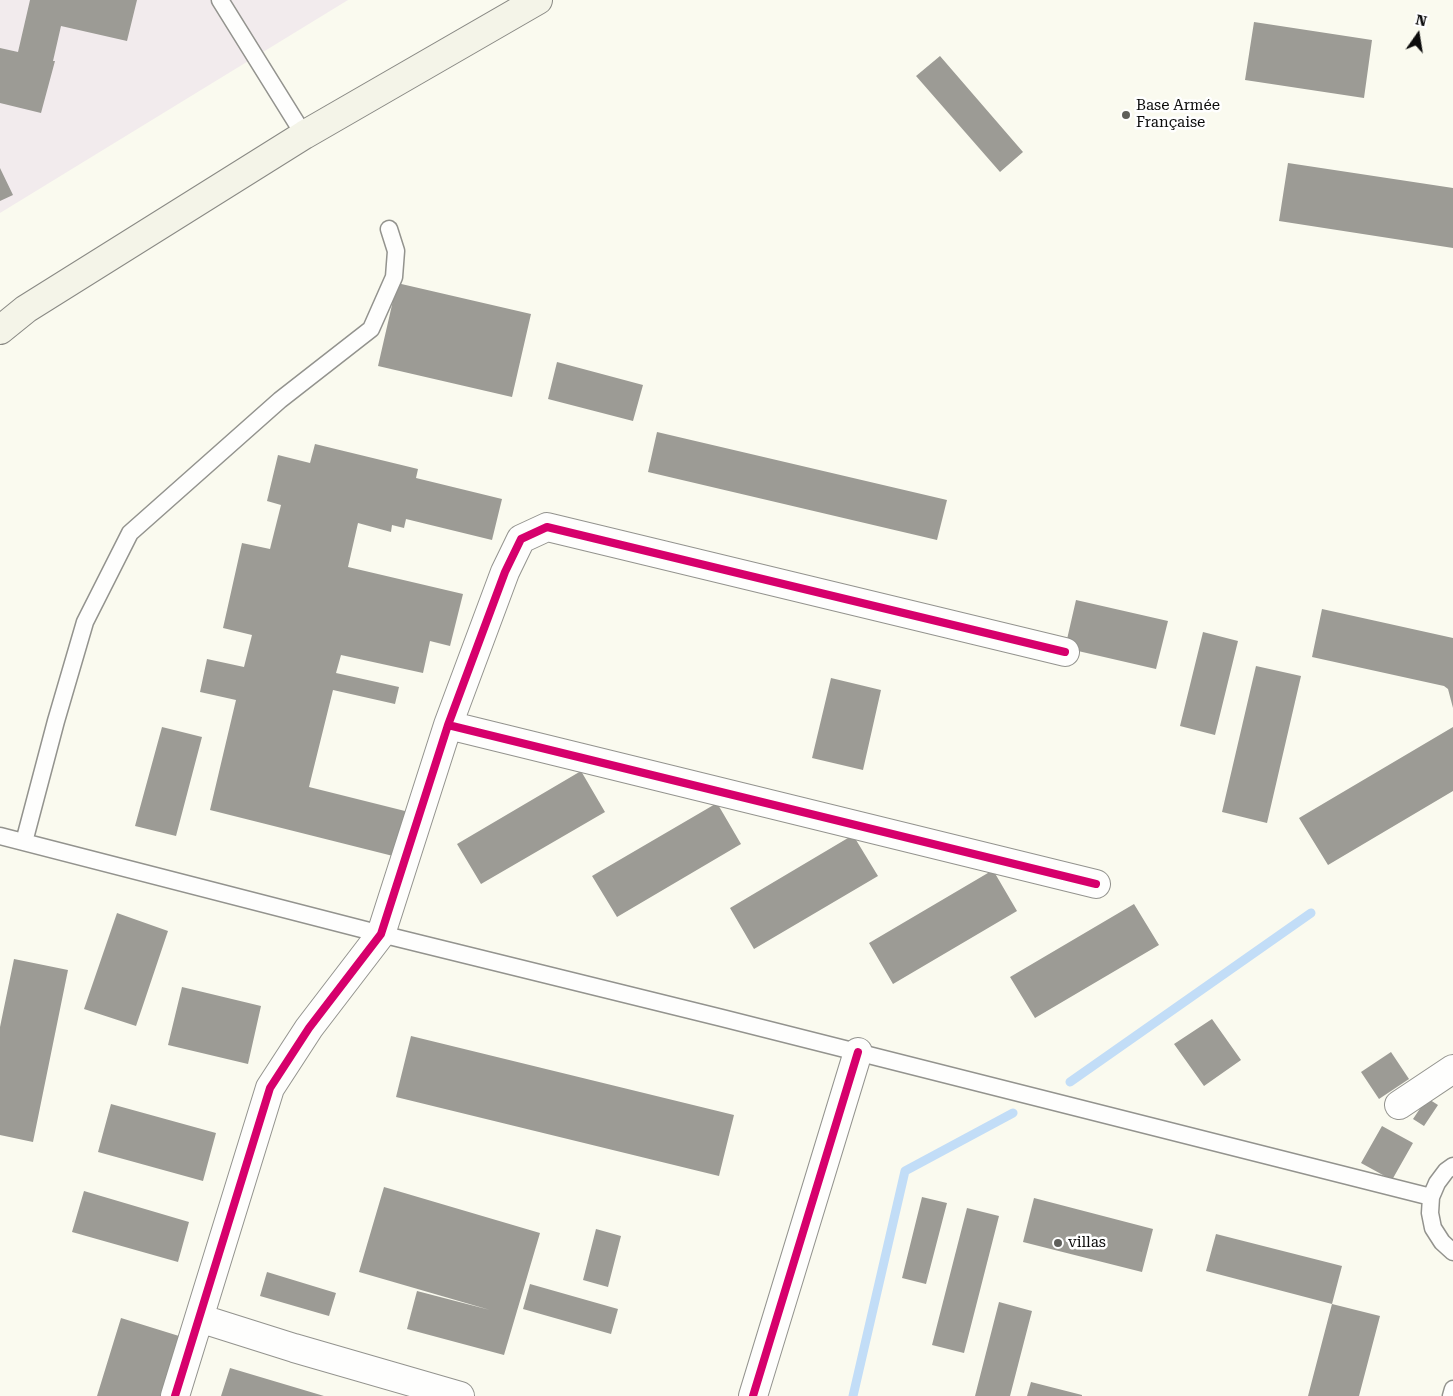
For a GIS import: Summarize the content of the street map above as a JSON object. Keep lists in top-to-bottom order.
{
  "places": ["Base Armée Française", "villas"],
  "north": "top"
}
